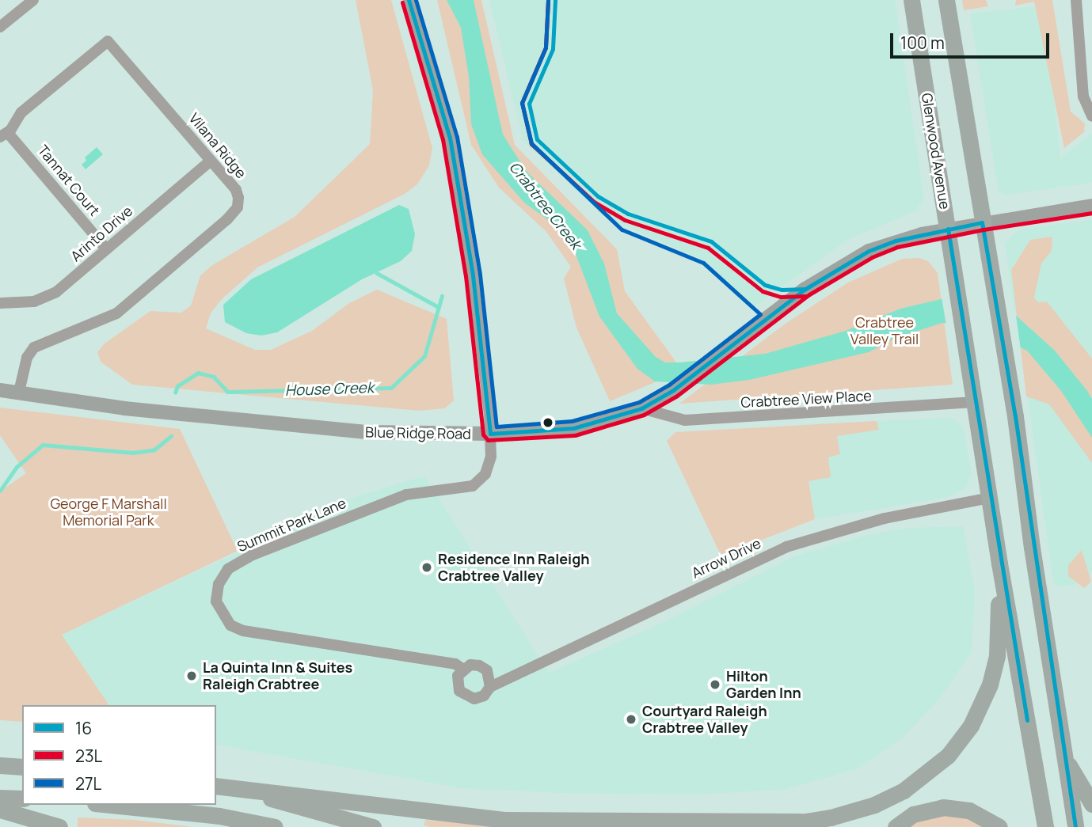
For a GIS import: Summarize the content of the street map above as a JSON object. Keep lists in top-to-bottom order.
{
  "streets": {
    "highway": ["Glenwood Avenue"],
    "main road": ["Blue Ridge Road"],
    "street": [
      "Vilana Ridge",
      "Tannat Court",
      "Arinto Drive",
      "Crabtree View Place",
      "Summit Park Lane",
      "Arrow Drive"
    ]
  },
  "crossings": [
    ["Vilana Ridge", "Tannat Court"],
    ["Vilana Ridge", "Arinto Drive"],
    ["Vilana Ridge", "Blue Ridge Road"],
    ["Glenwood Avenue", "Crabtree View Place"],
    ["Glenwood Avenue", "Blue Ridge Road"],
    ["Glenwood Avenue", "Arrow Drive"],
    ["Tannat Court", "Arinto Drive"],
    ["Crabtree View Place", "Blue Ridge Road"],
    ["Blue Ridge Road", "Summit Park Lane"],
    ["Summit Park Lane", "Arrow Drive"]
  ],
  "water": ["Crabtree Creek", "House Creek"],
  "parks": ["Crabtree Valley Trail", "George F Marshall Memorial Park"],
  "places": [
    "Residence Inn Raleigh Crabtree Valley",
    "La Quinta Inn & Suites Raleigh Crabtree",
    "Hilton Garden Inn",
    "Courtyard Raleigh Crabtree Valley"
  ],
  "lines": ["transit line 16", "transit line 23L", "transit line 27L"],
  "legend": ["16", "23L", "27L"],
  "scale_bar": "100 m"
}
